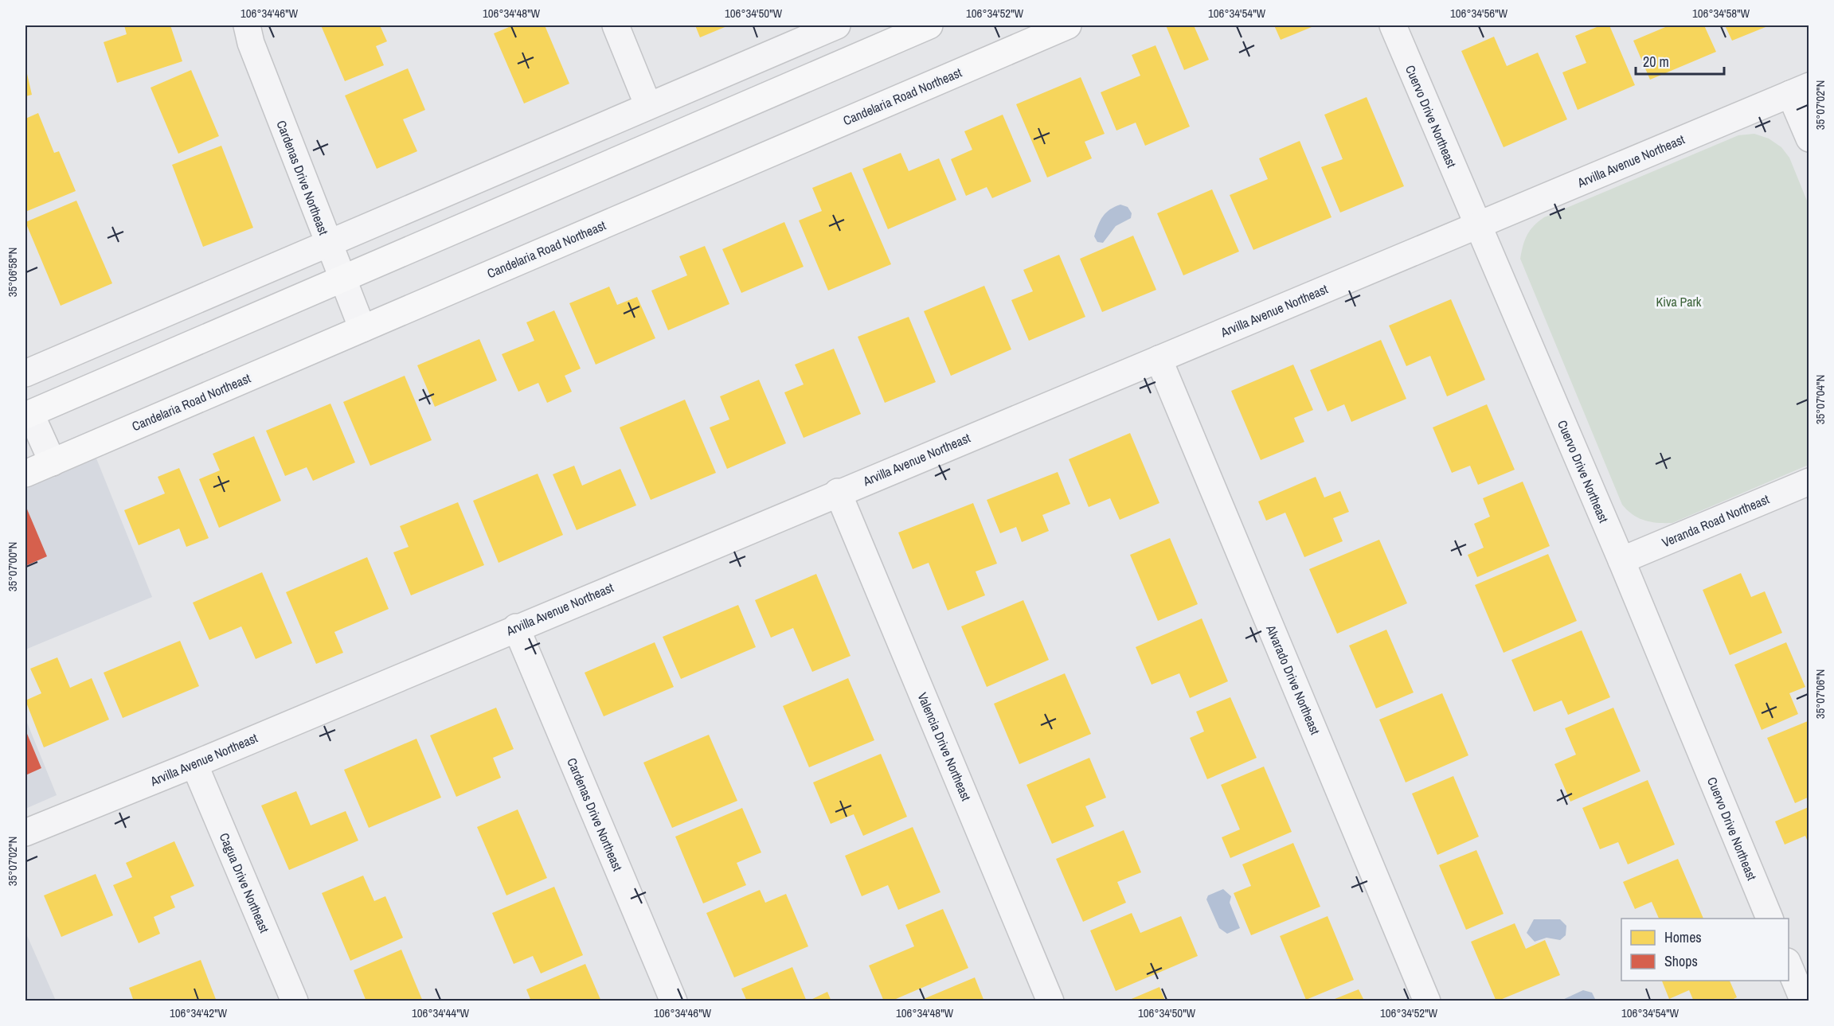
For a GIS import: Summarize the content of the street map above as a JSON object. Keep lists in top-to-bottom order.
{
  "streets": {
    "main road": ["Candelaria Road Northeast"],
    "street": [
      "Cuervo Drive Northeast",
      "Arvilla Avenue Northeast",
      "Cardenas Drive Northeast",
      "Veranda Road Northeast",
      "Alvarado Drive Northeast",
      "Valencia Drive Northeast",
      "Cagua Drive Northeast"
    ]
  },
  "crossings": [
    ["Candelaria Road Northeast", "Cardenas Drive Northeast"],
    ["Cuervo Drive Northeast", "Arvilla Avenue Northeast"],
    ["Cuervo Drive Northeast", "Veranda Road Northeast"],
    ["Arvilla Avenue Northeast", "Cardenas Drive Northeast"],
    ["Arvilla Avenue Northeast", "Alvarado Drive Northeast"],
    ["Arvilla Avenue Northeast", "Valencia Drive Northeast"],
    ["Arvilla Avenue Northeast", "Cagua Drive Northeast"]
  ],
  "parks": ["Kiva Park"],
  "legend": ["Homes", "Shops"],
  "scale_bar": "20 m",
  "coordinates": [
    "106°34'46\"W",
    "106°34'48\"W",
    "106°34'50\"W",
    "106°34'52\"W",
    "106°34'54\"W",
    "106°34'56\"W",
    "106°34'58\"W",
    "35°07'02\"N",
    "35°06'58\"N",
    "35°07'04\"N",
    "35°07'00\"N",
    "35°07'06\"N",
    "106°34'42\"W",
    "106°34'44\"W"
  ]
}
